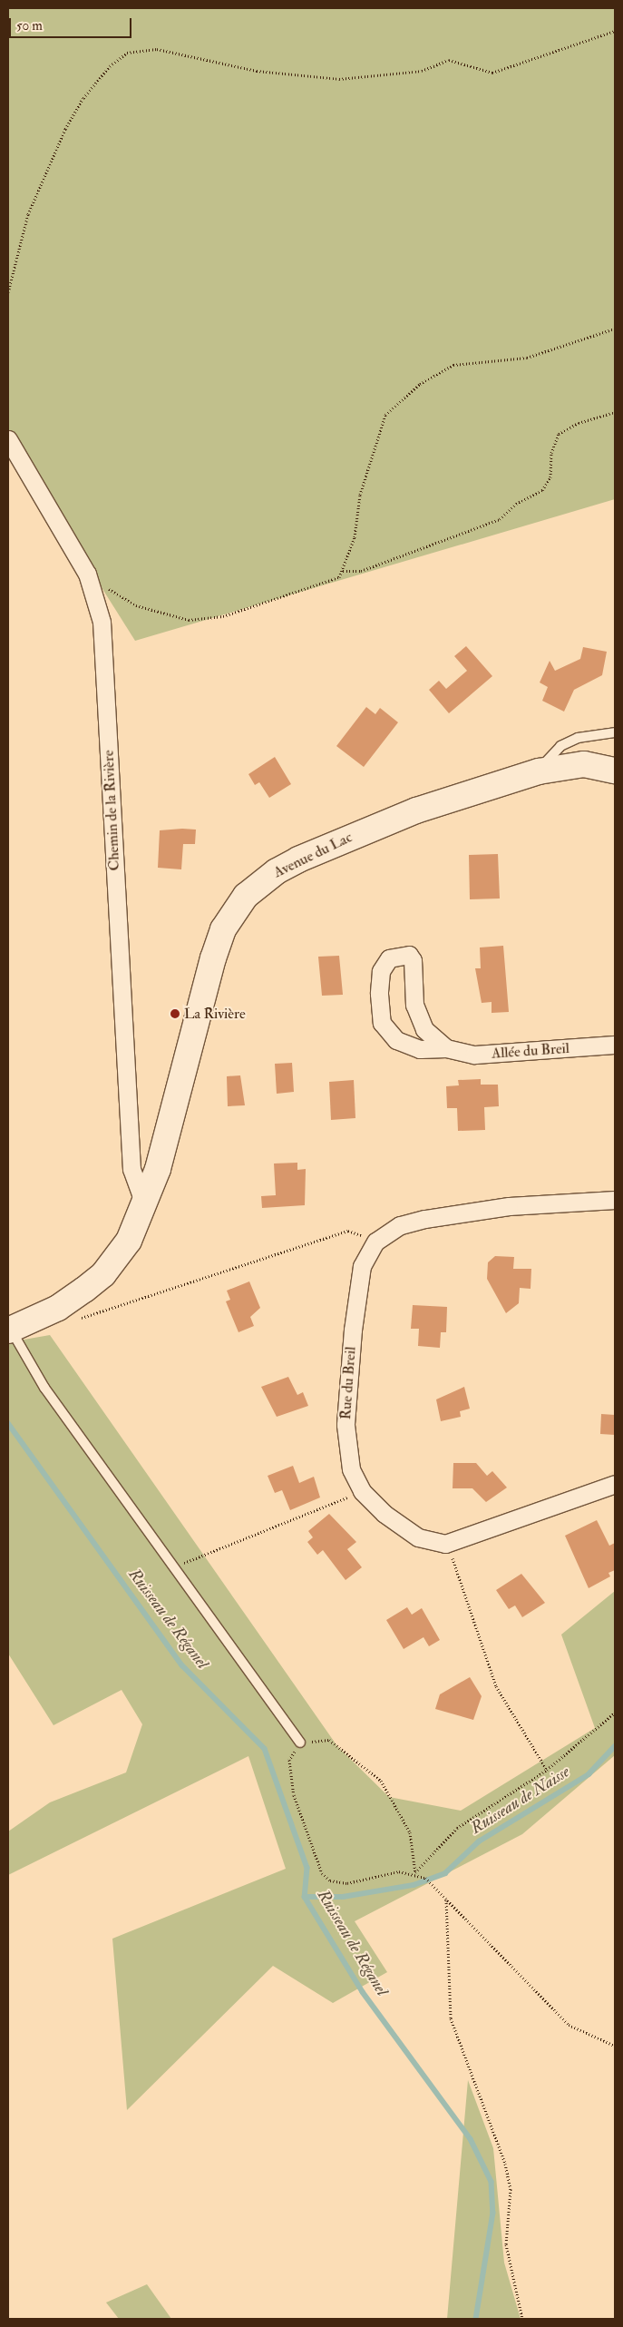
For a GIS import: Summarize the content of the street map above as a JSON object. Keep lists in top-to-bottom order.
{
  "streets": {
    "street": [
      "Chemin de la Rivière",
      "Avenue du Lac",
      "Allée du Breil",
      "Rue du Breil"
    ]
  },
  "crossings": [
    ["Chemin de la Rivière", "Avenue du Lac"]
  ],
  "water": ["Ruisseau de Réganel", "Ruisseau de Naisse"],
  "places": ["La Rivière"],
  "scale_bar": "50 m"
}
